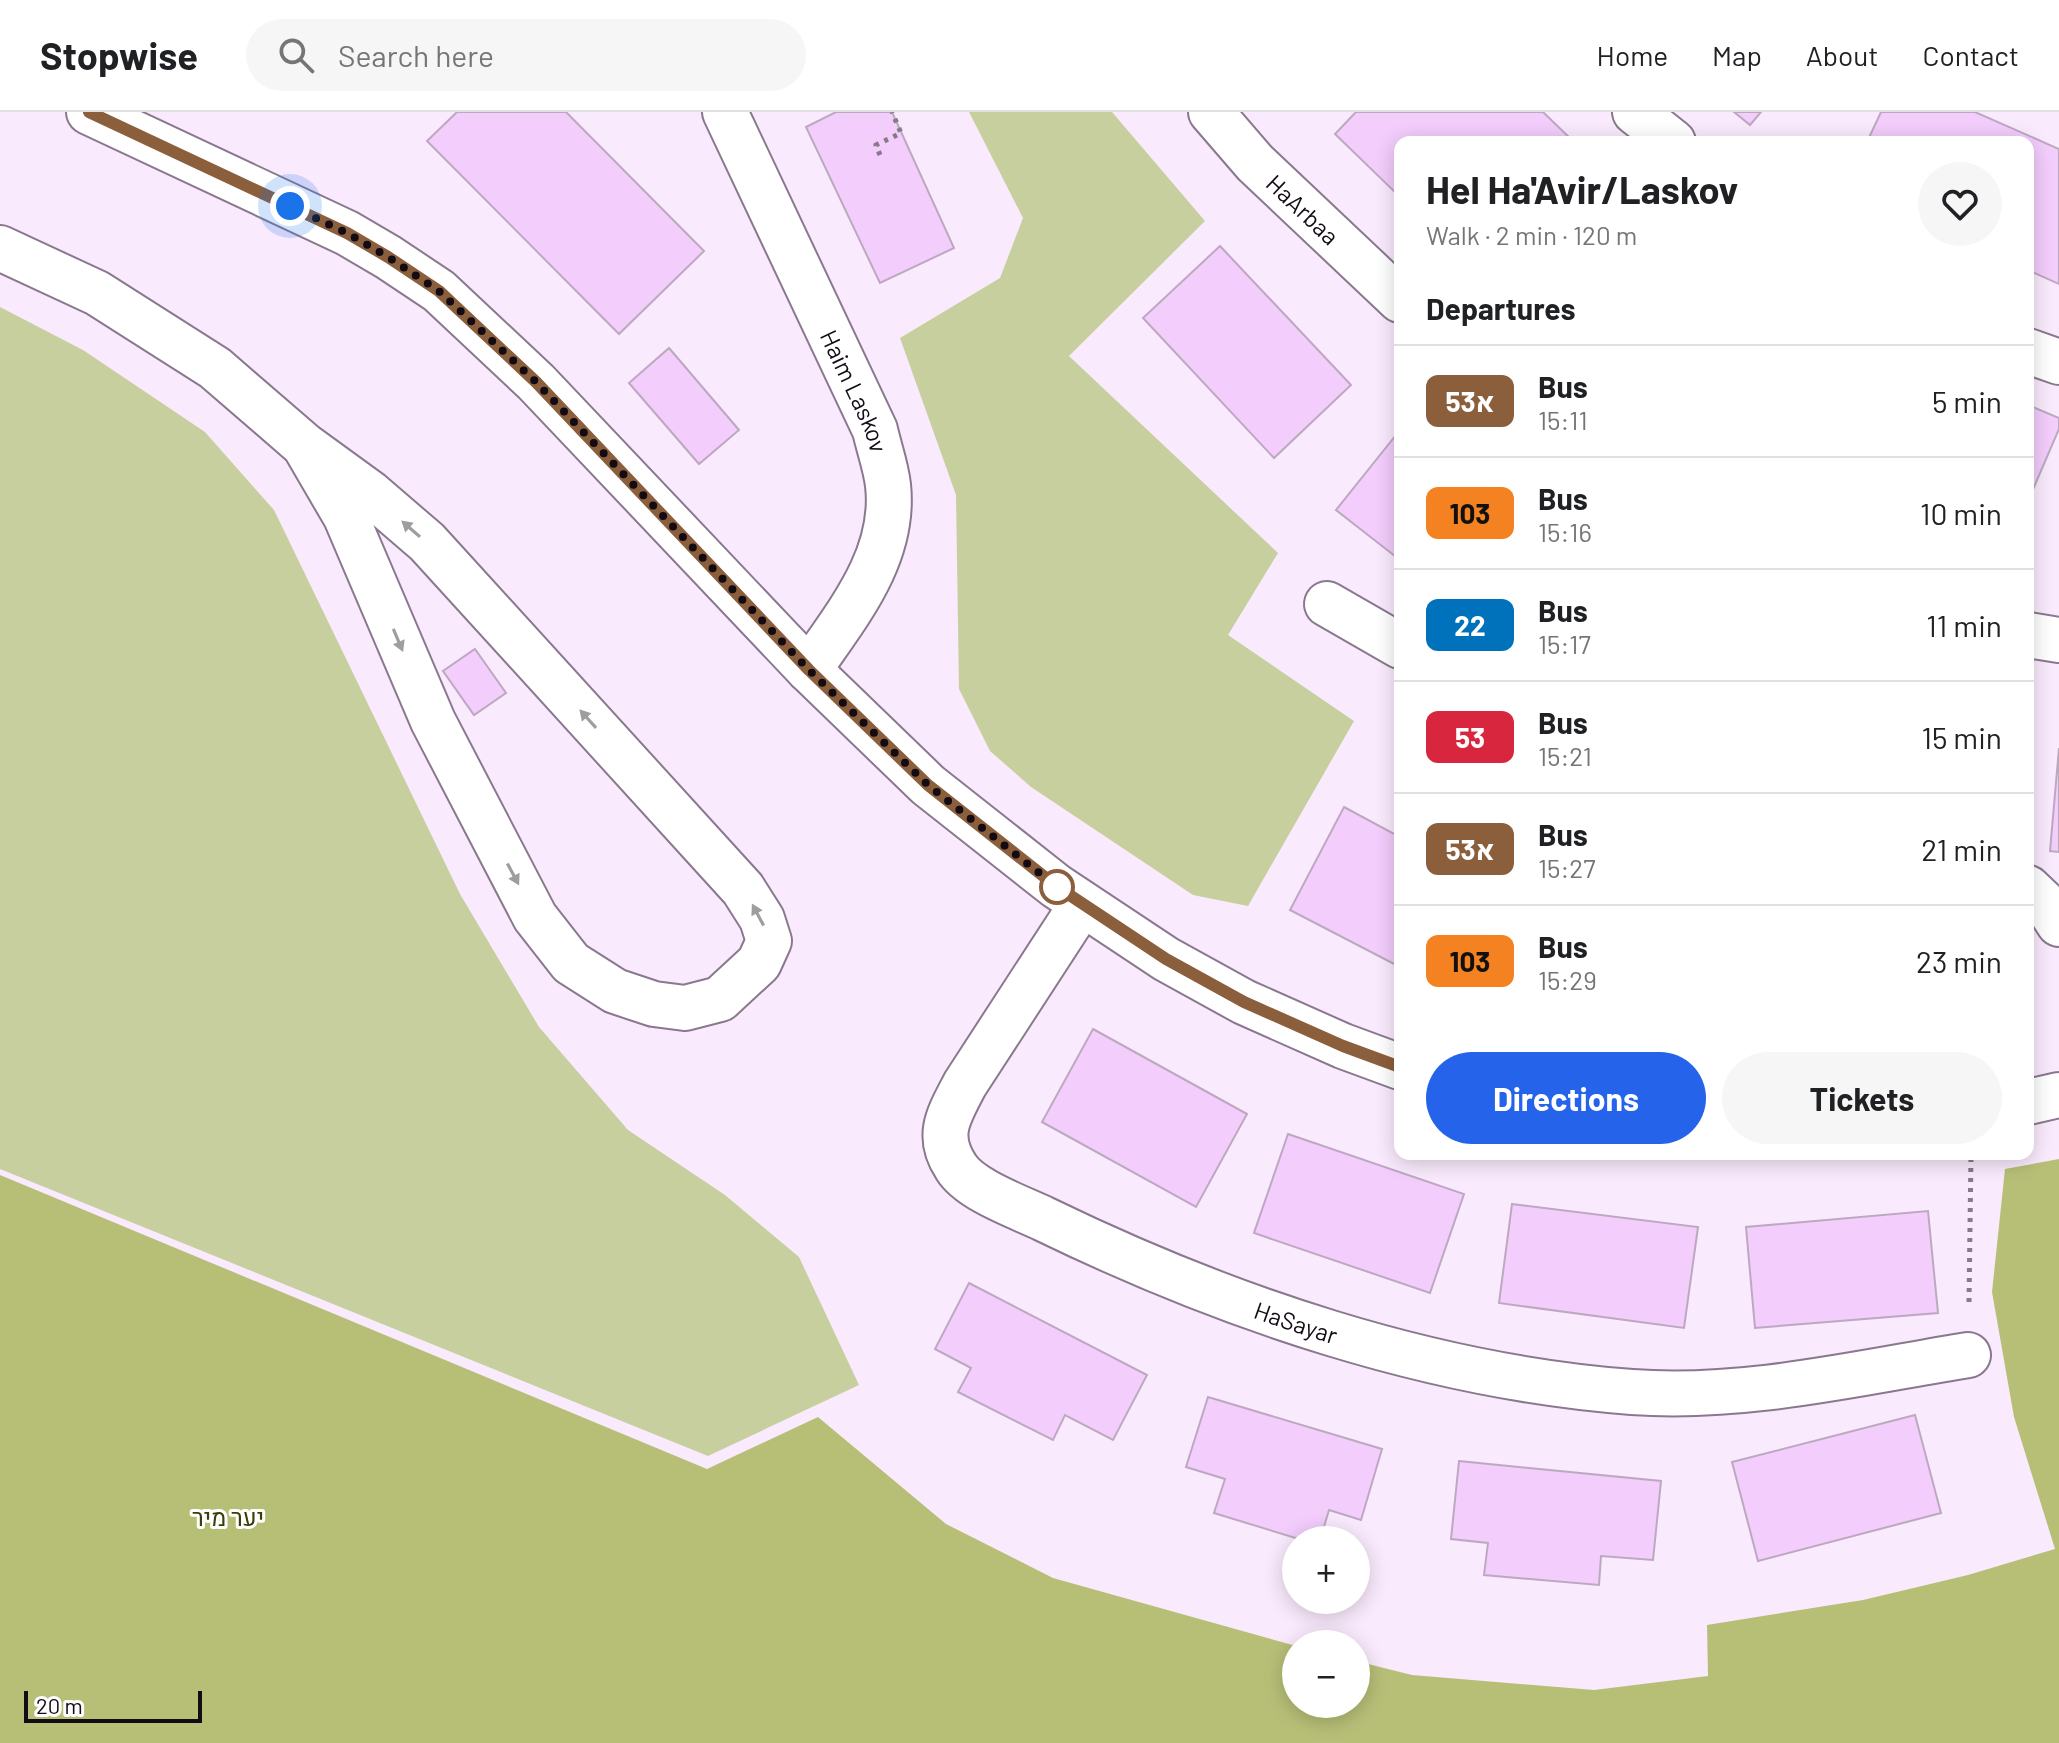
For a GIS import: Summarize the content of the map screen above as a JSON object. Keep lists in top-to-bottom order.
{
  "streets": {
    "street": ["HaArbaa", "Haim Laskov", "HaSayar"]
  },
  "parks": ["יער מיר"],
  "lines": ["bus line 53א"],
  "scale_bar": "20 m",
  "page": {
    "header": "Stopwise",
    "search": "Search here",
    "nav": [
      "Home",
      "Map",
      "About",
      "Contact"
    ],
    "heading": [
      ["Hel Ha'Avir/Laskov", "Walk · 2 min · 120 m"],
      "Departures"
    ],
    "list": [
      {
        "mark": "53א",
        "name": "Bus",
        "note": "15:11",
        "value": "5 min"
      },
      {
        "mark": "103",
        "name": "Bus",
        "note": "15:16",
        "value": "10 min"
      },
      {
        "mark": "22",
        "name": "Bus",
        "note": "15:17",
        "value": "11 min"
      },
      {
        "mark": "53",
        "name": "Bus",
        "note": "15:21",
        "value": "15 min"
      },
      {
        "mark": "53א",
        "name": "Bus",
        "note": "15:27",
        "value": "21 min"
      },
      {
        "mark": "103",
        "name": "Bus",
        "note": "15:29",
        "value": "23 min"
      }
    ],
    "buttons": ["Directions", "Tickets"],
    "map_buttons": ["+", "−"],
    "scale": "20 m"
  }
}
